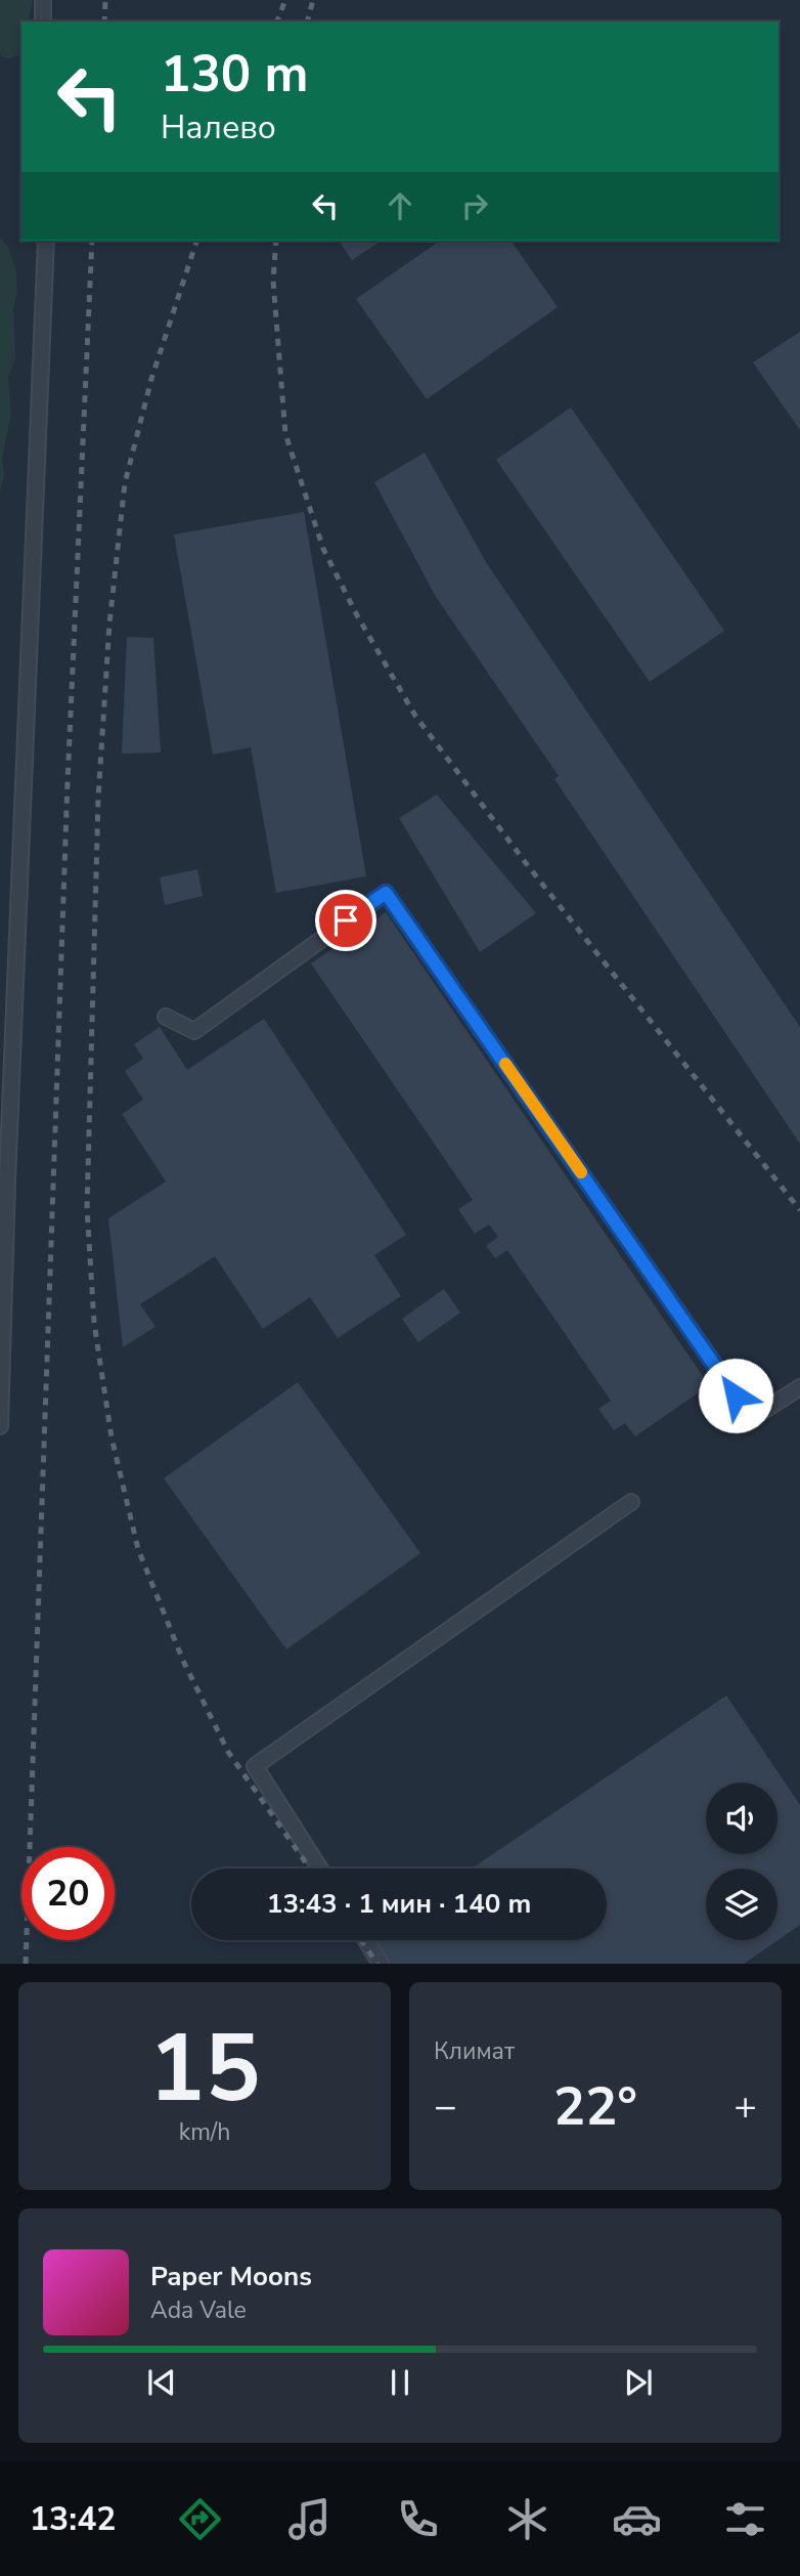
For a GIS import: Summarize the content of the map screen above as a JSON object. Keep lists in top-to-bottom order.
{
  "page": {
    "turn": ["130 m", "Налево"],
    "limit": "20",
    "trip": "13:43 · 1 мин · 140 m",
    "tile": [
      ["15", "km/h"],
      "Климат"
    ],
    "heat": ["−", "22°", "+"],
    "song": ["Paper Moons", "Ada Vale"],
    "tabs": "13:42"
  }
}
